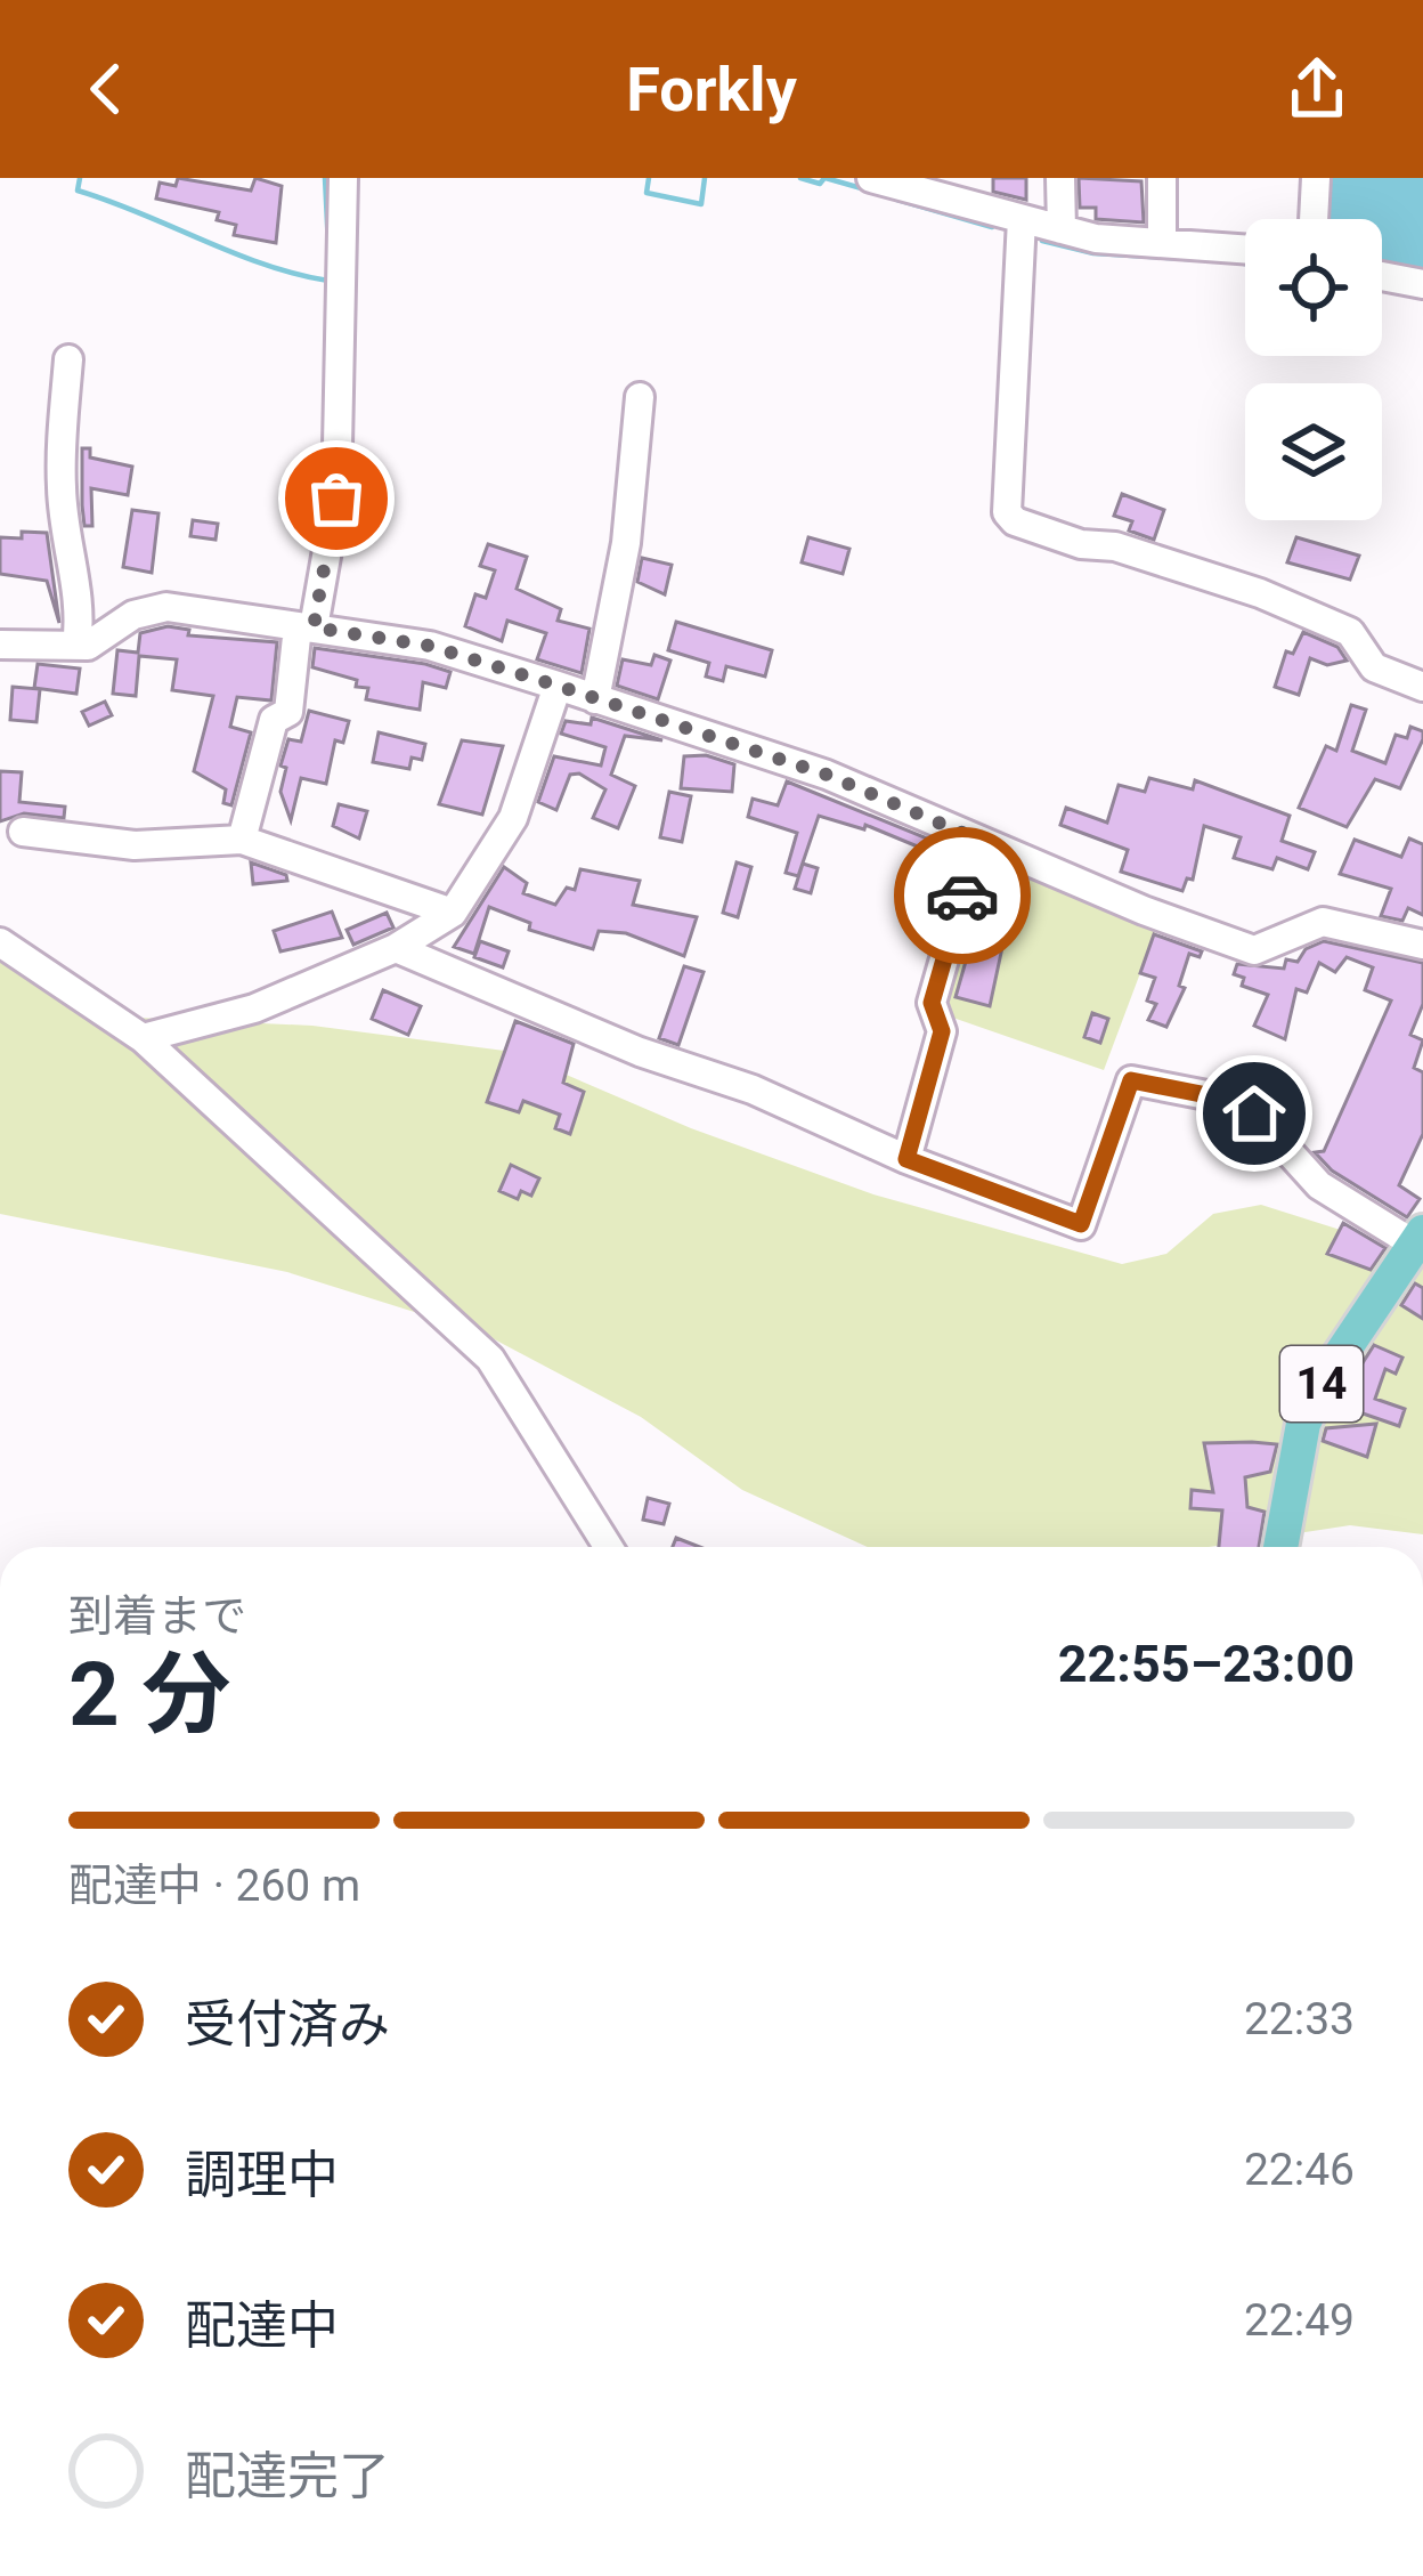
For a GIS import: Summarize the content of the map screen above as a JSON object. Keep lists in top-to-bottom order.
{
  "streets": {
    "main road": ["14"]
  },
  "page": {
    "header": "Forkly",
    "heading": ["2 分", "到着まで", "22:55–23:00"],
    "bar": "配達中 · 260 m",
    "list": [
      ["受付済み", "22:33"],
      ["調理中", "22:46"],
      ["配達中", "22:49"],
      "配達完了"
    ]
  }
}
